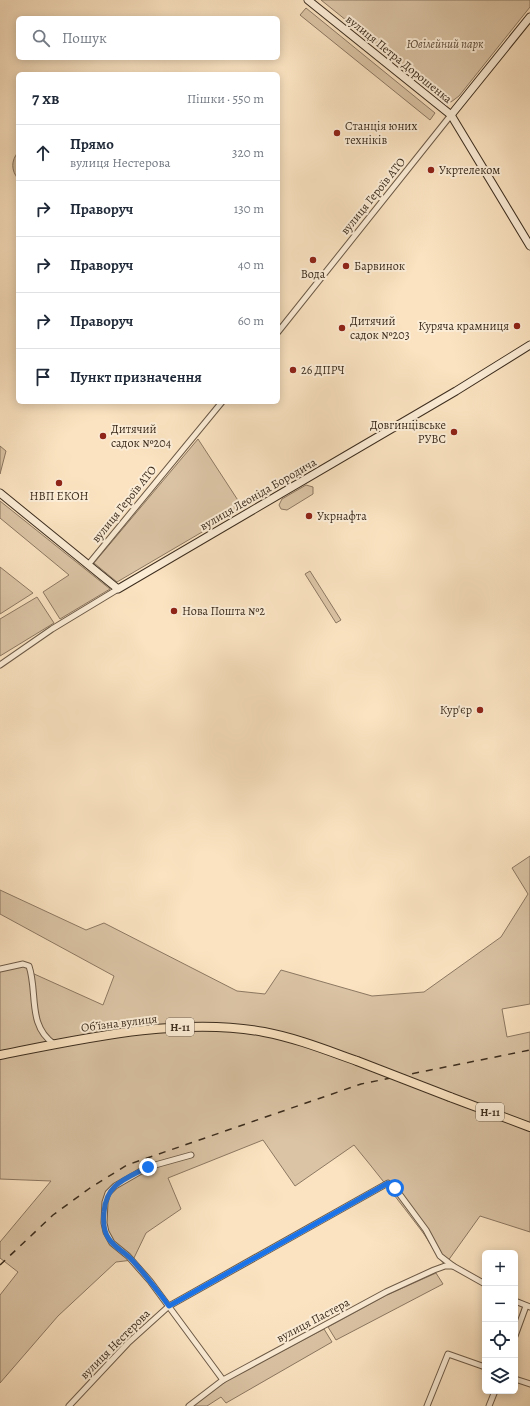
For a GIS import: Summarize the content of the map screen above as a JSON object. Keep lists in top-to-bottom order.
{
  "streets": {
    "main road": ["Обʼїзна вулиця", "Н-11"],
    "street": [
      "вулиця Петра Дорошенка",
      "вулиця Героїв АТО",
      "вулиця Леоніда Бородича",
      "вулиця Пастера",
      "вулиця Нестерова"
    ]
  },
  "crossings": [
    ["вулиця Петра Дорошенка", "вулиця Героїв АТО"],
    ["вулиця Пастера", "вулиця Нестерова"]
  ],
  "parks": ["Ювілейний парк"],
  "places": [
    "Станція юних техніків",
    "Укртелеком",
    "Вода",
    "Барвинок",
    "Куряча крамниця",
    "Дитячий садок №203",
    "26 ДПРЧ",
    "Довгинцівське РУВС",
    "Дитячий садок №204",
    "НВП ЕКОН",
    "Укрнафта",
    "Нова Пошта №2",
    "Кур'єр"
  ],
  "page": {
    "search": "Пошук",
    "heading": ["7 хв", "Пішки · 550 m"],
    "list": [
      ["Прямо", "вулиця Нестерова", "320 m"],
      ["Праворуч", "130 m"],
      ["Праворуч", "40 m"],
      ["Праворуч", "60 m"],
      "Пункт призначення"
    ],
    "map_buttons": ["+", "−"]
  }
}
